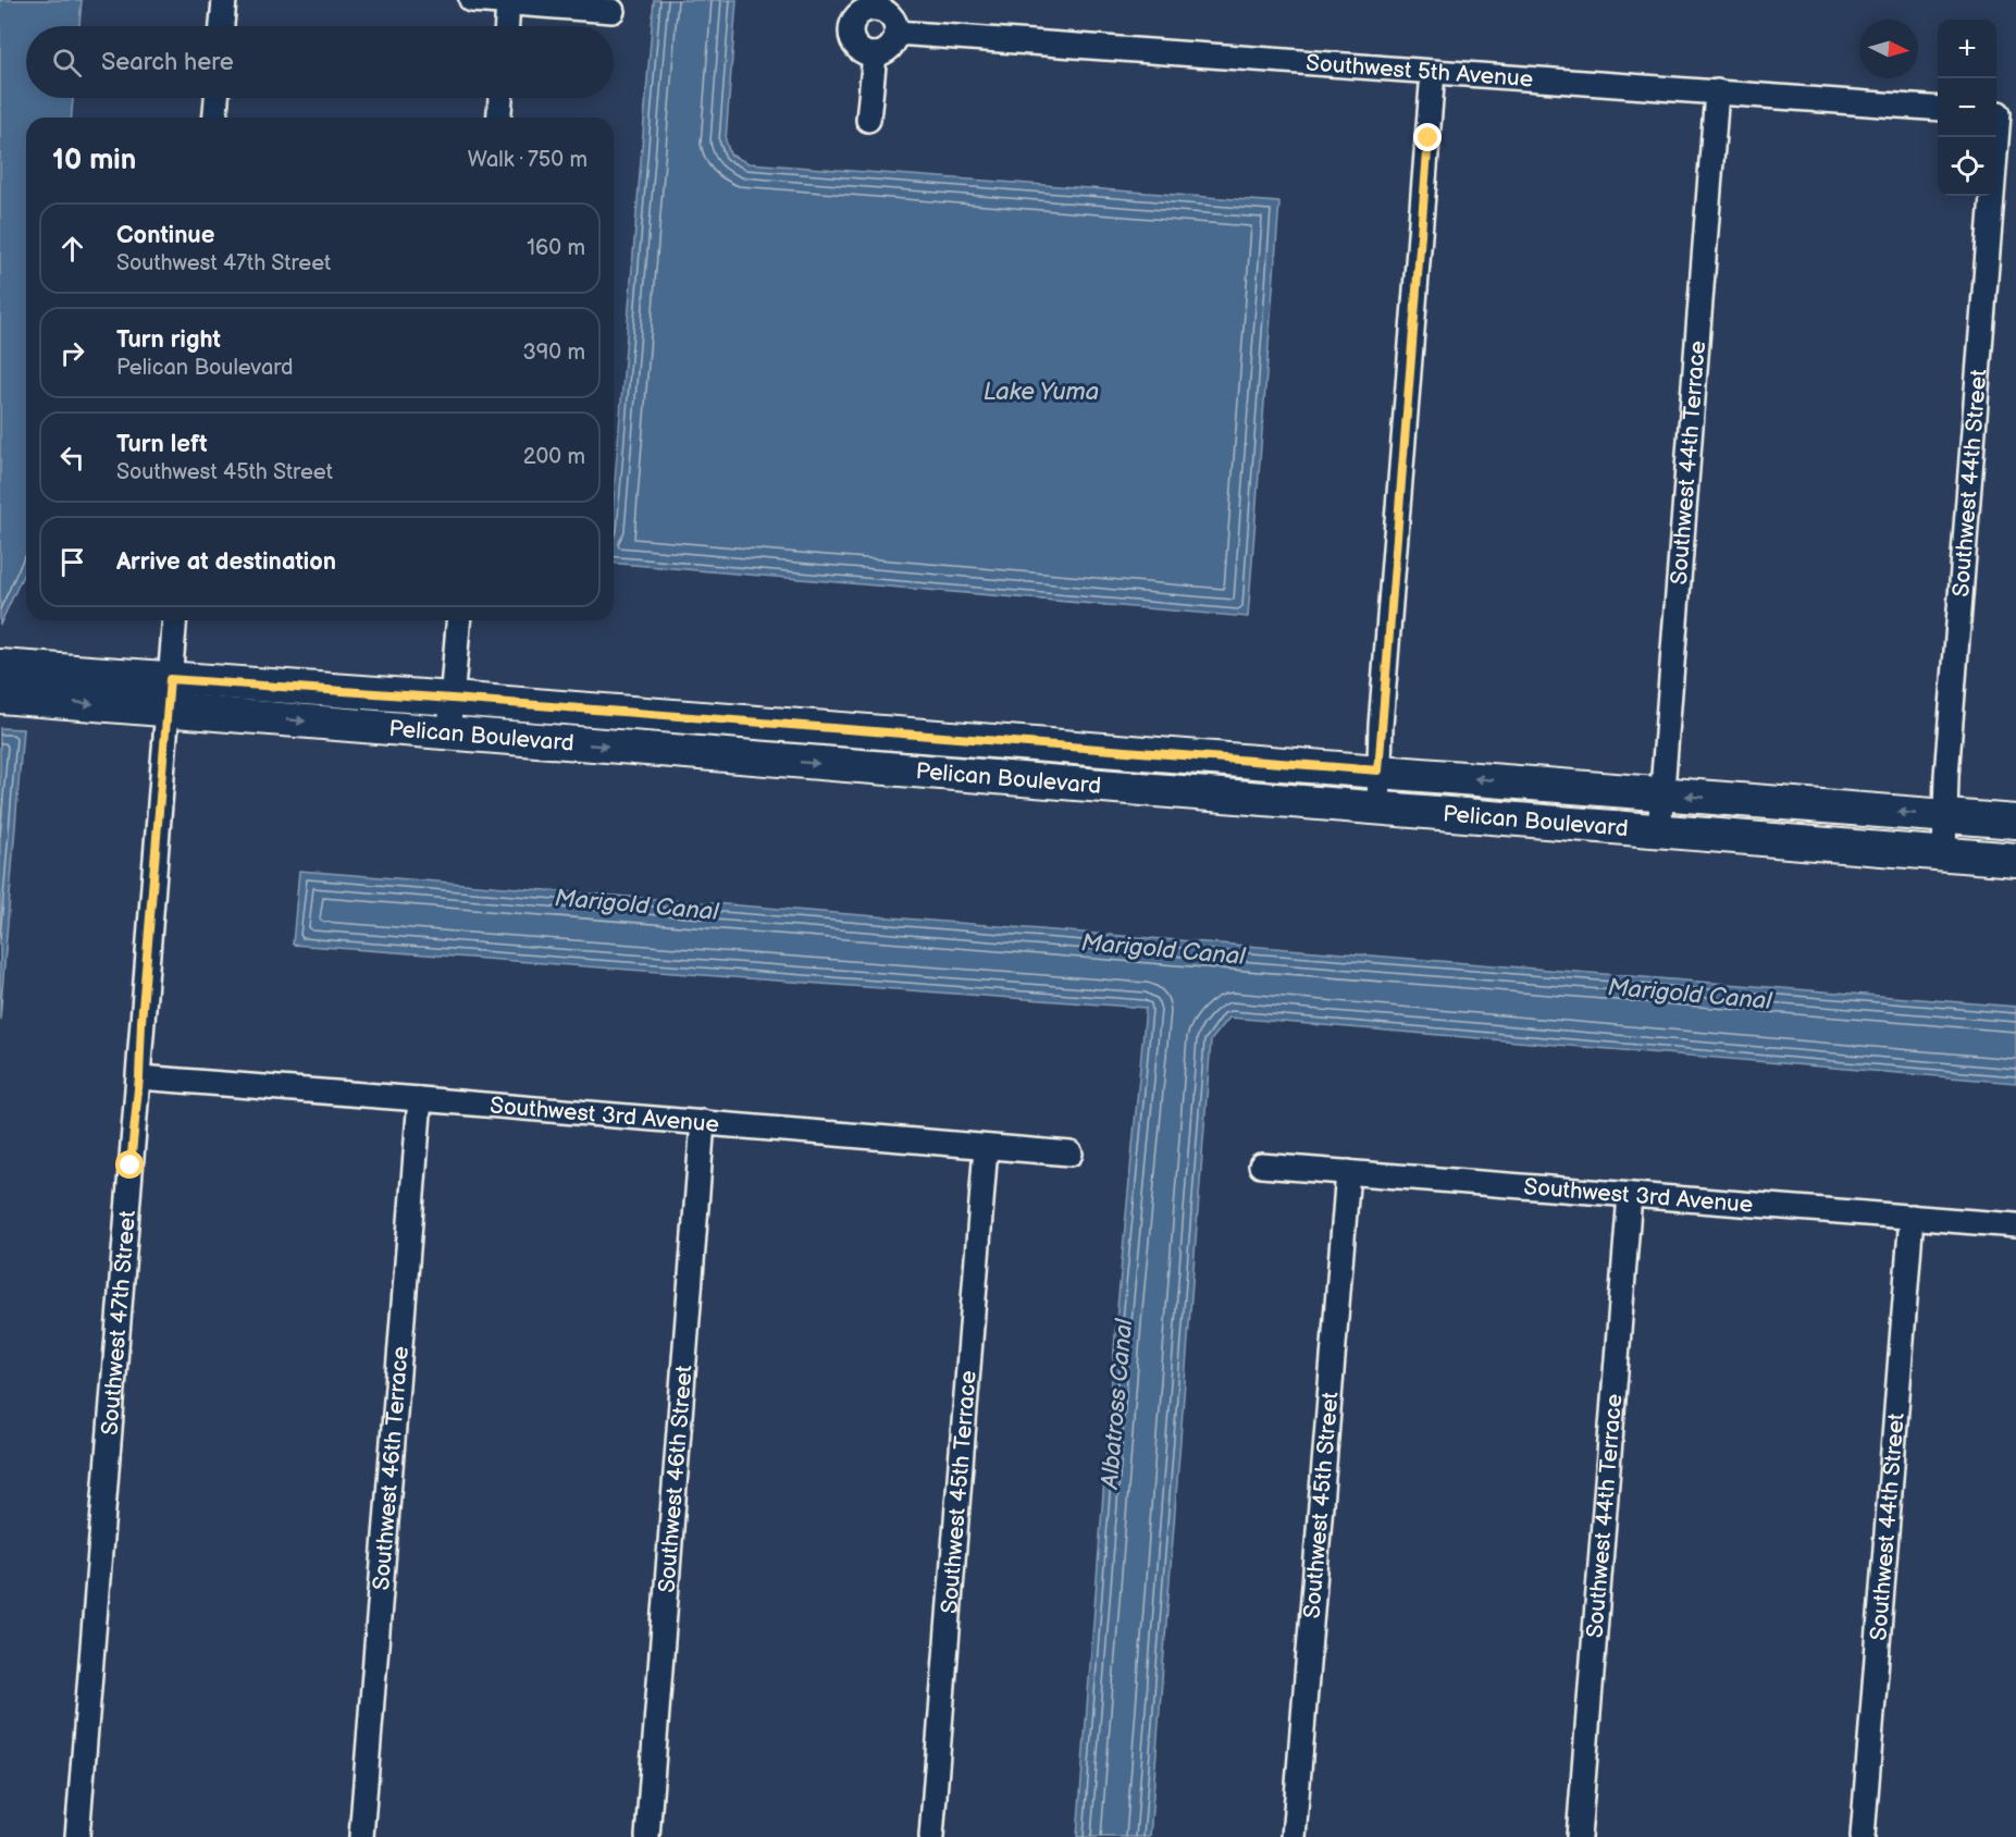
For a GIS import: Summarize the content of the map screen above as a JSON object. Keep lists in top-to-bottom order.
{
  "streets": {
    "street": [
      "Southwest 5th Avenue",
      "Southwest 44th Terrace",
      "Southwest 44th Street",
      "Pelican Boulevard",
      "Southwest 3rd Avenue",
      "Southwest 47th Street",
      "Southwest 46th Terrace",
      "Southwest 46th Street",
      "Southwest 45th Terrace",
      "Southwest 45th Street"
    ]
  },
  "crossings": [
    ["Southwest 5th Avenue", "Southwest 44th Terrace"],
    ["Southwest 44th Terrace", "Pelican Boulevard"],
    ["Southwest 44th Terrace", "Southwest 3rd Avenue"],
    ["Southwest 44th Street", "Pelican Boulevard"],
    ["Southwest 44th Street", "Southwest 3rd Avenue"],
    ["Pelican Boulevard", "Southwest 47th Street"],
    ["Southwest 3rd Avenue", "Southwest 47th Street"],
    ["Southwest 3rd Avenue", "Southwest 46th Terrace"],
    ["Southwest 3rd Avenue", "Southwest 46th Street"],
    ["Southwest 3rd Avenue", "Southwest 45th Terrace"],
    ["Southwest 3rd Avenue", "Southwest 45th Street"]
  ],
  "water": ["Lake Yuma", "Marigold Canal", "Albatross Canal"],
  "north": "right",
  "page": {
    "map_buttons": ["+", "−"],
    "search": "Search here",
    "heading": ["10 min", "Walk · 750 m"],
    "list": [
      ["Continue", "Southwest 47th Street", "160 m"],
      ["Turn right", "Pelican Boulevard", "390 m"],
      ["Turn left", "Southwest 45th Street", "200 m"],
      "Arrive at destination"
    ]
  }
}
